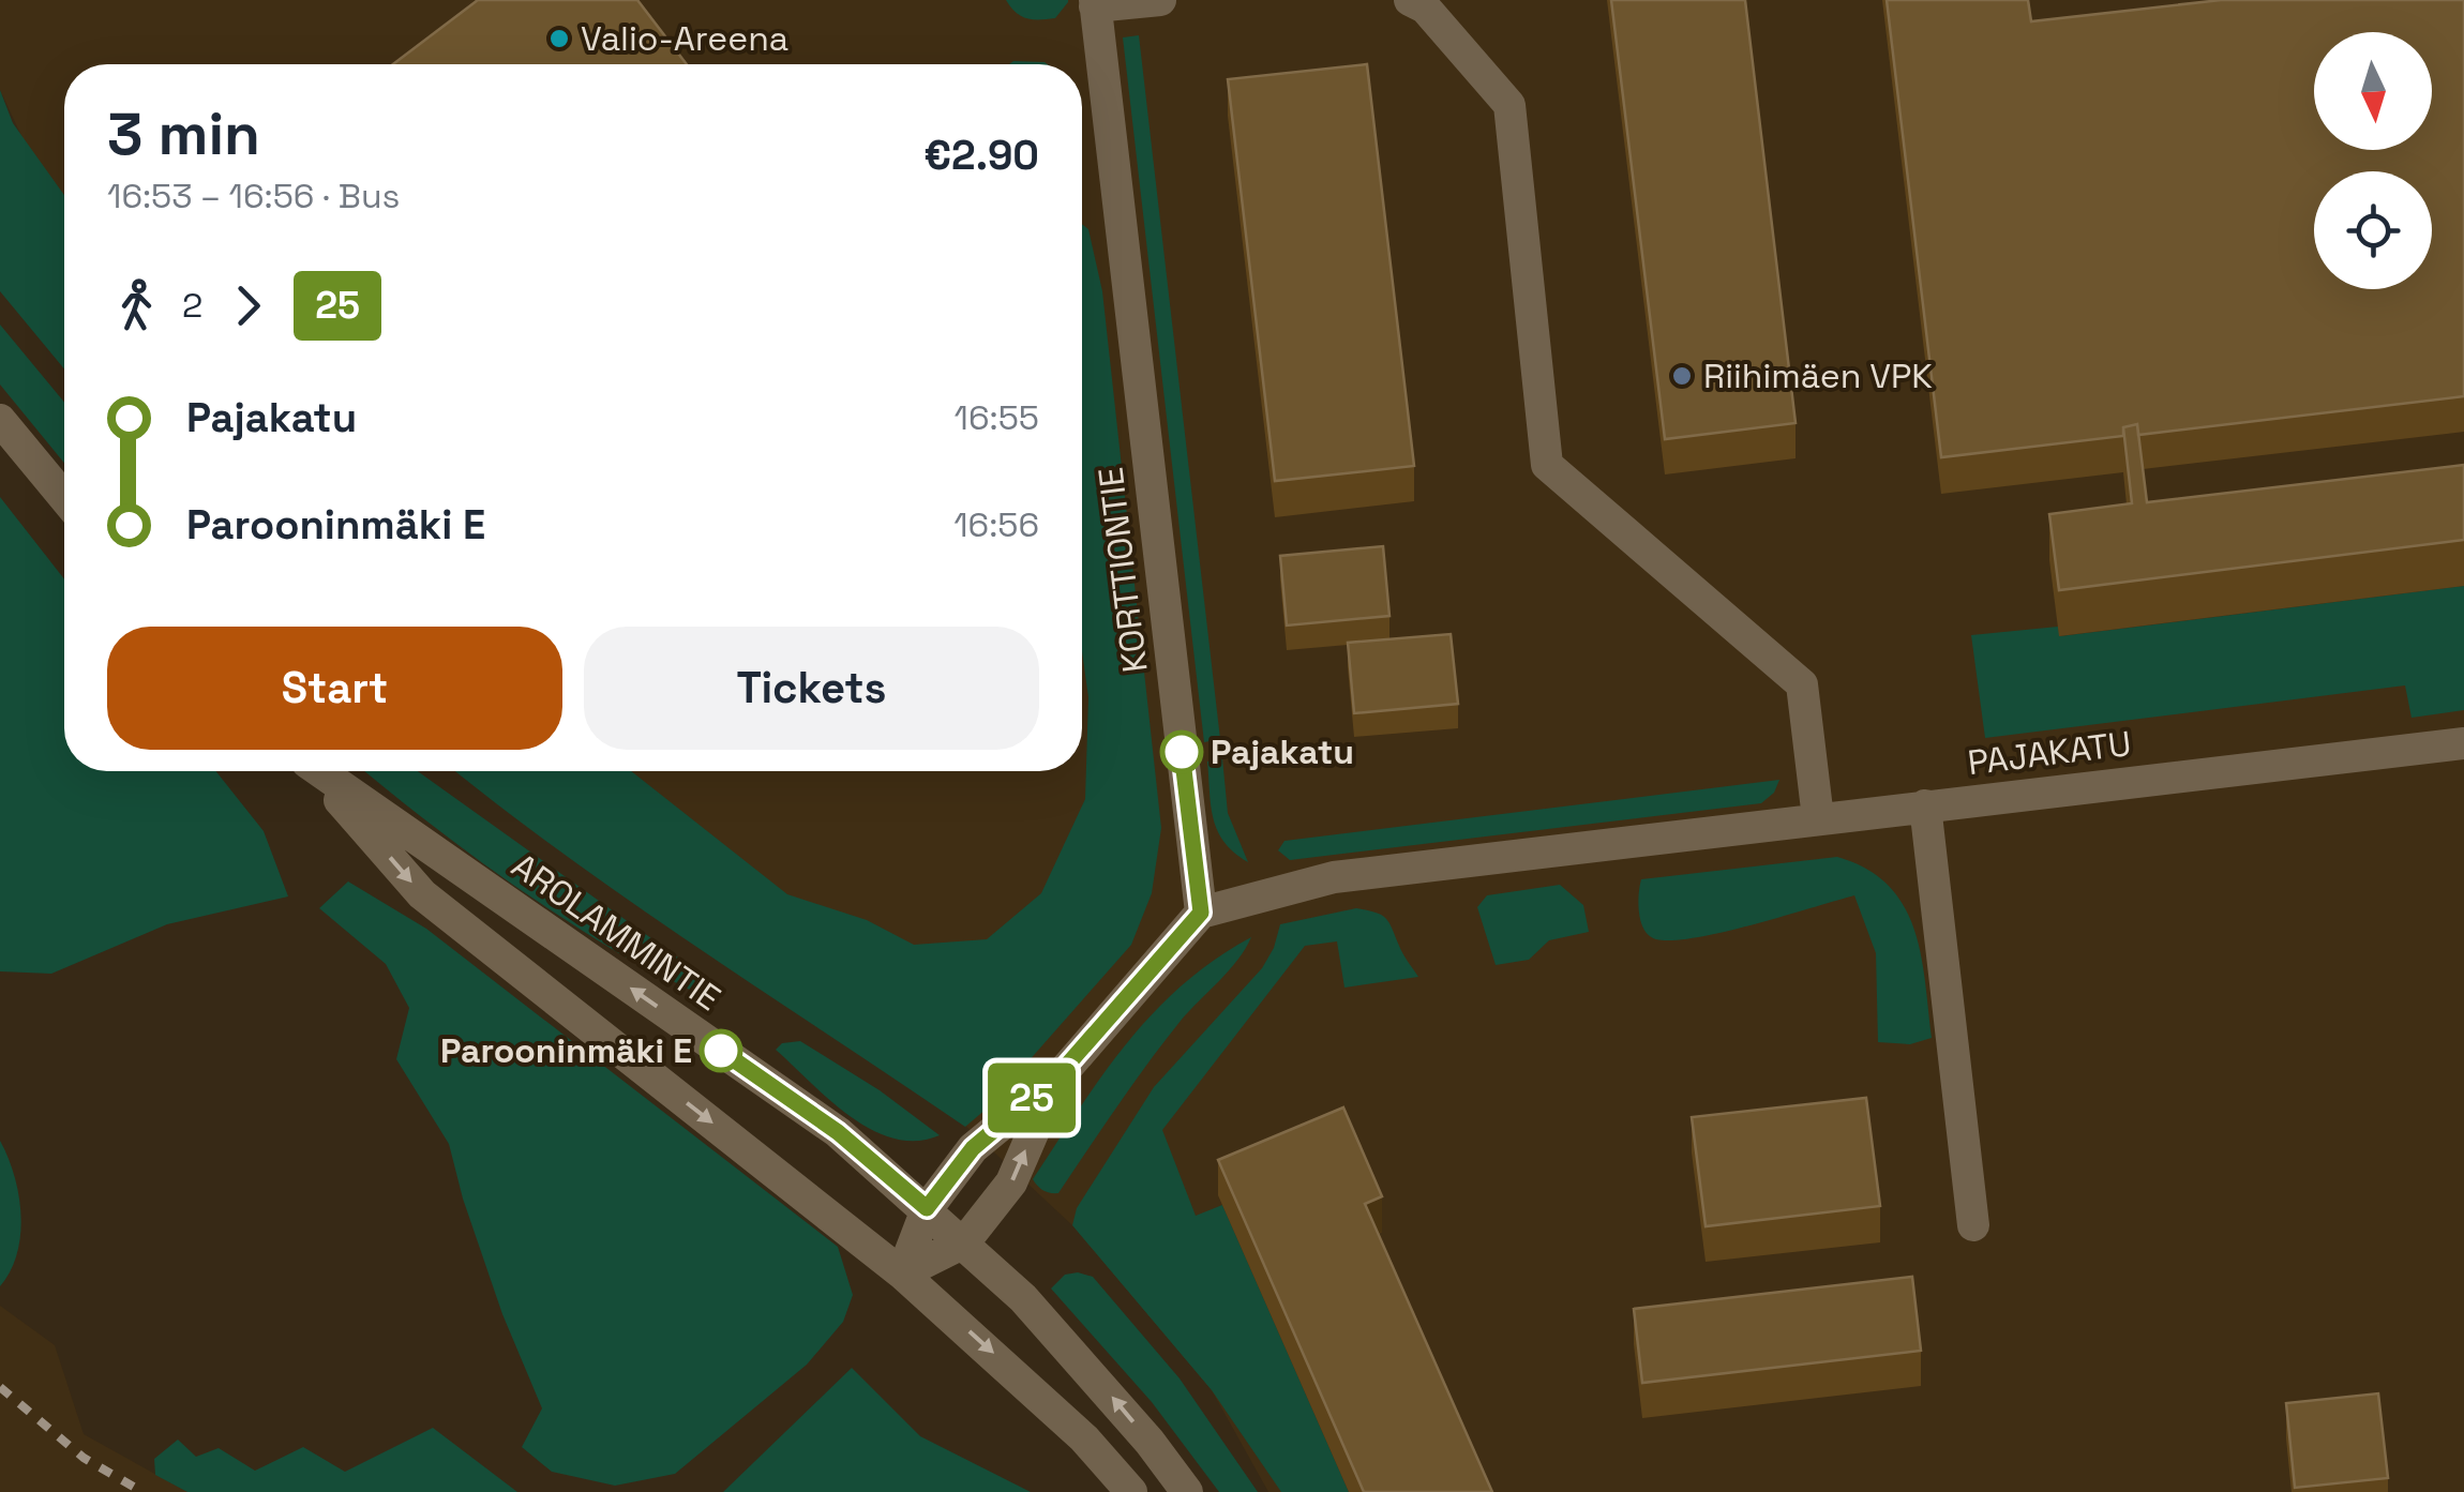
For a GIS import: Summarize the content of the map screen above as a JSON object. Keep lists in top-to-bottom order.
{
  "streets": {
    "street": ["KORTTIONTIE", "PAJAKATU", "AROLAMMINTIE"]
  },
  "crossings": [
    ["KORTTIONTIE", "PAJAKATU"]
  ],
  "places": [
    "Valio-Areena",
    "Riihimäen VPK",
    "Pajakatu",
    "Parooninmäki E"
  ],
  "lines": ["bus line 25"],
  "north": "bottom",
  "page": {
    "on_map": "25",
    "heading": ["3 min", "16:53 – 16:56 · Bus", "€2.90"],
    "legs": ["2", "25"],
    "list": [
      {
        "name": "Pajakatu",
        "value": "16:55"
      },
      {
        "name": "Parooninmäki E",
        "value": "16:56"
      }
    ],
    "buttons": ["Start", "Tickets"]
  }
}
